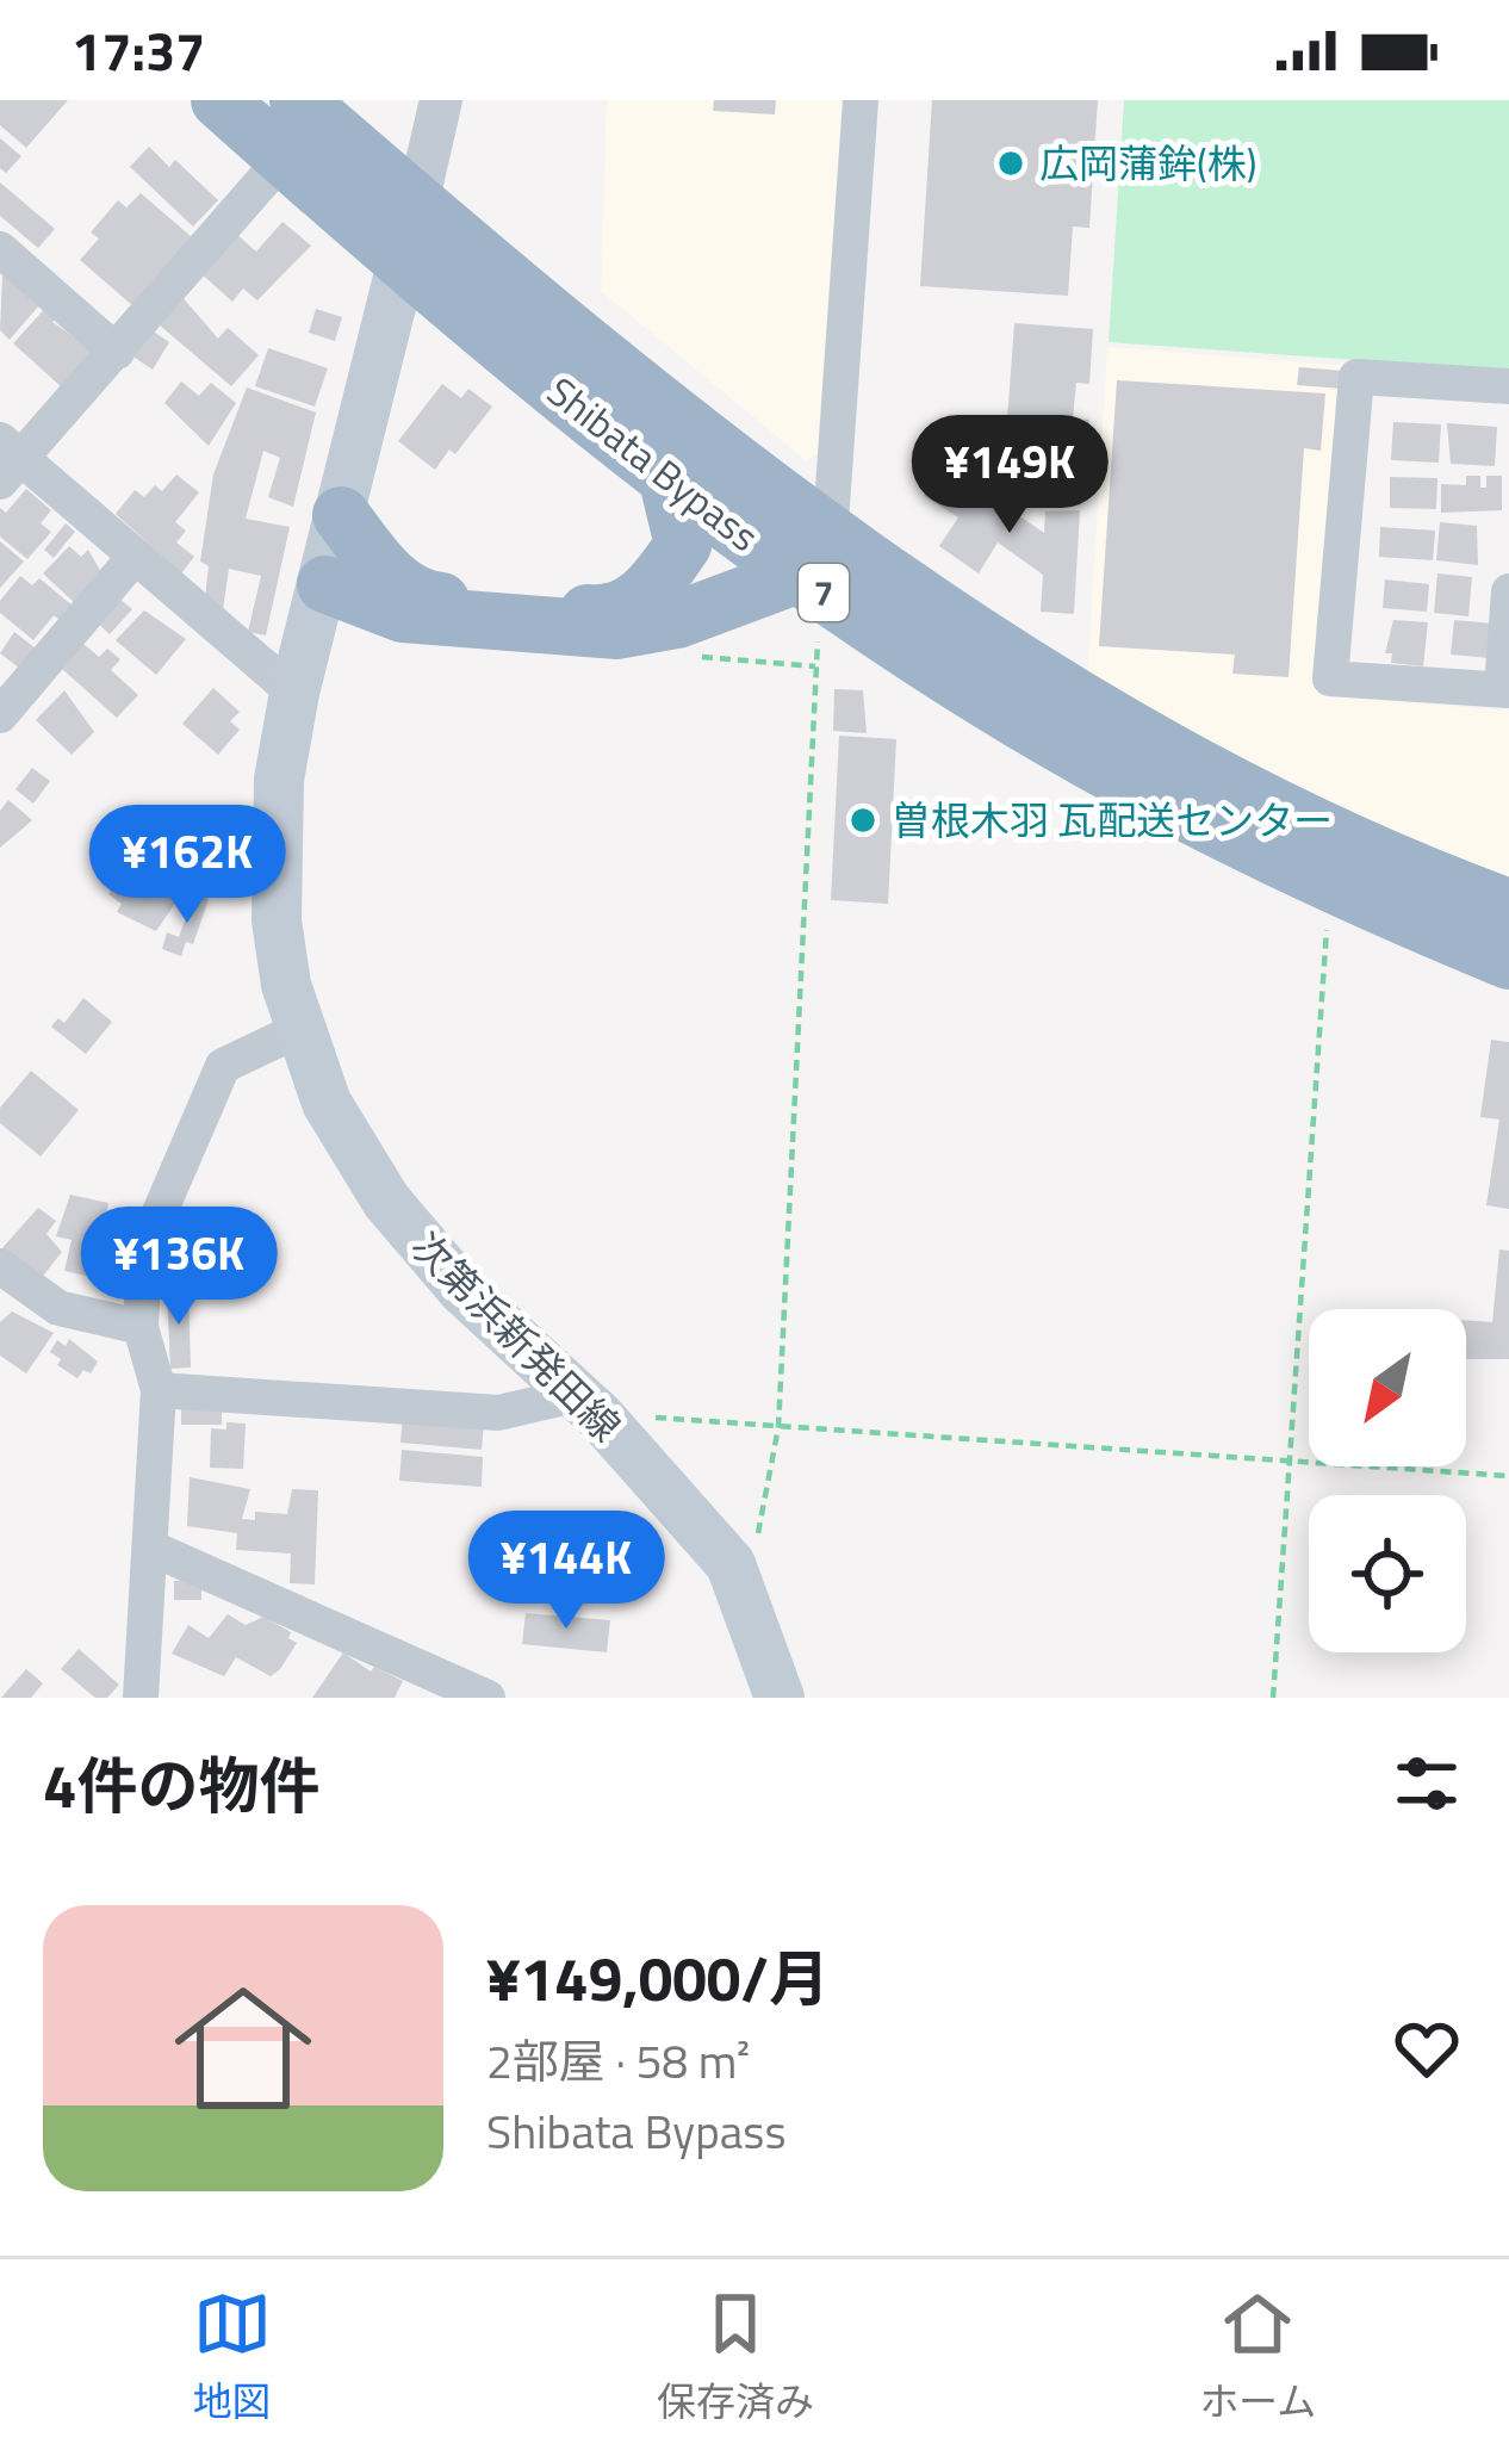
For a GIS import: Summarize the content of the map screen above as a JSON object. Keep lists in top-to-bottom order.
{
  "streets": {
    "highway": ["Shibata Bypass", "7"],
    "main road": ["次第浜新発田線"]
  },
  "crossings": [
    ["Shibata Bypass", "次第浜新発田線"]
  ],
  "places": ["広岡蒲鉾(株)", "曽根木羽 瓦配送センター"],
  "north": "bottom left",
  "page": {
    "status": "17:37",
    "price": [
      "¥149K",
      "¥162K",
      "¥136K",
      "¥144K"
    ],
    "heading": "4件の物件",
    "list": [
      {
        "name": "¥149,000/月",
        "note": "2部屋 · 58 m² · Shibata Bypass"
      }
    ],
    "tabs": ["地図", "保存済み", "ホーム"]
  }
}
